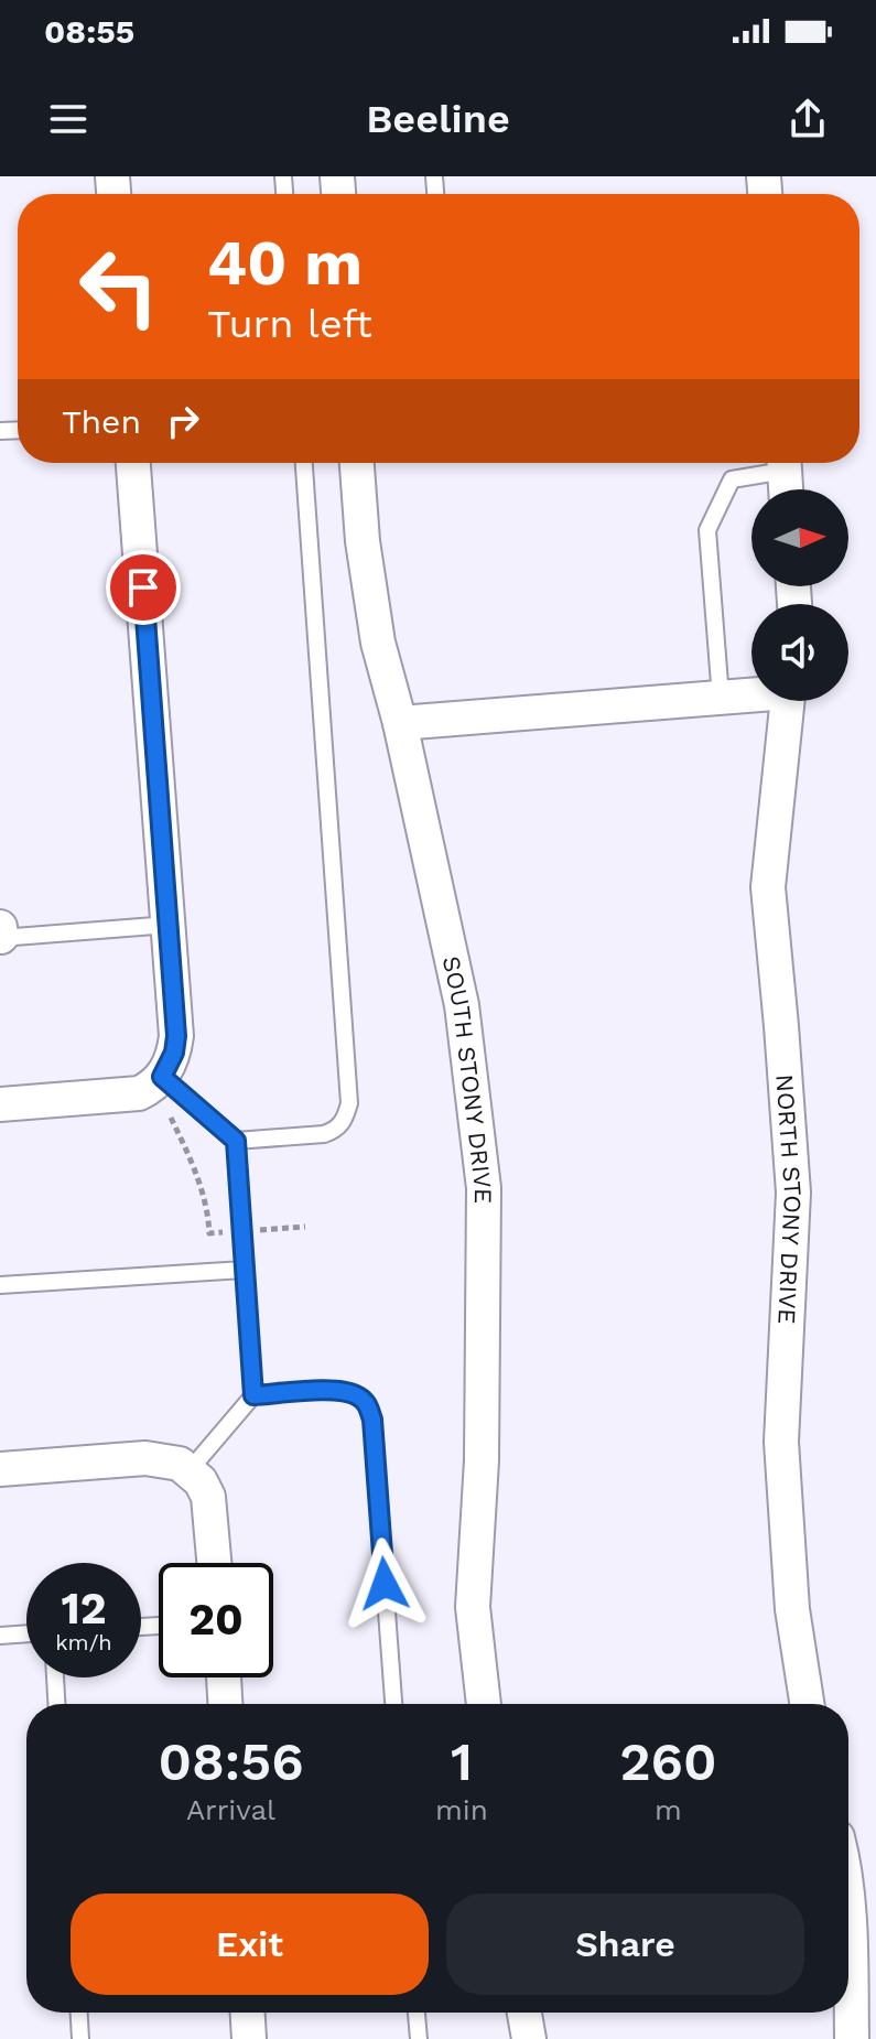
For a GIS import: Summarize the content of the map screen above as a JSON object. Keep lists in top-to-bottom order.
{
  "streets": {
    "street": ["SOUTH STONY DRIVE", "NORTH STONY DRIVE"]
  },
  "north": "right",
  "page": {
    "status": "08:55",
    "header": "Beeline",
    "turn": ["40 m", "Turn left"],
    "then": "Then",
    "speed": "12 km/h",
    "limit": "20",
    "eta": [
      "08:56",
      "Arrival",
      "1",
      "min",
      "260",
      "m"
    ],
    "buttons": ["Exit", "Share"]
  }
}
